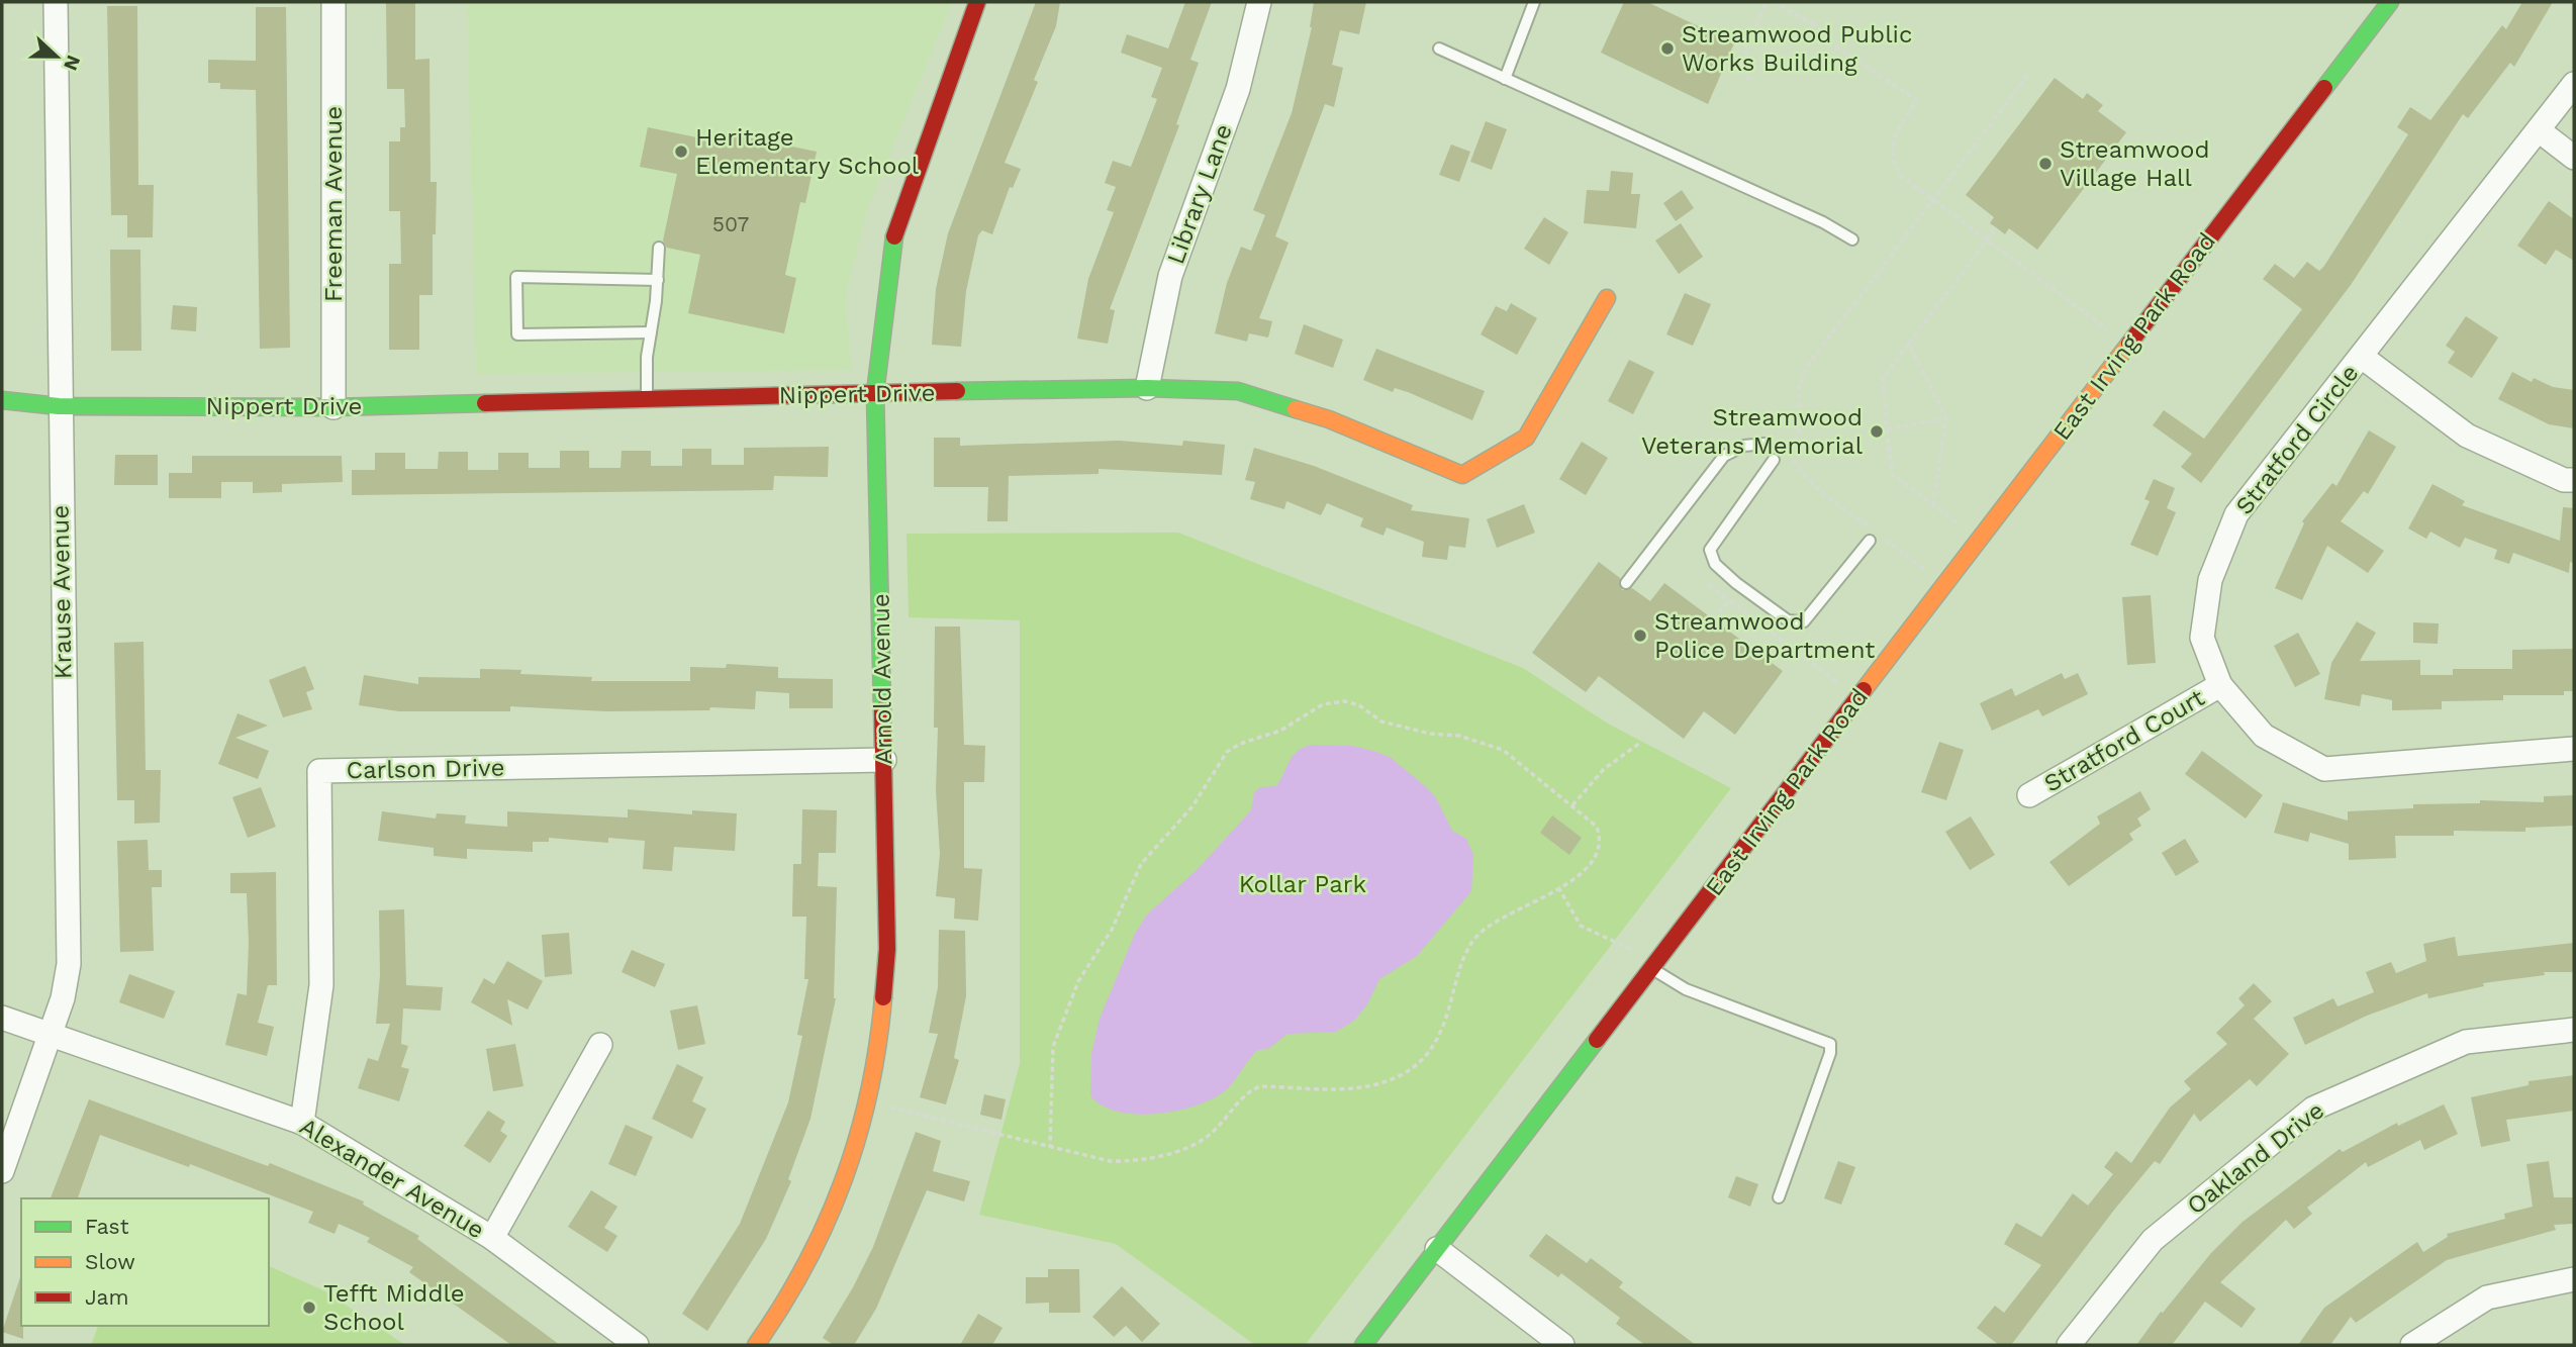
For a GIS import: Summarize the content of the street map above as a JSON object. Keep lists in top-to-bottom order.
{
  "streets": {
    "street": [
      "Library Lane",
      "Freeman Avenue",
      "East Irving Park Road",
      "Nippert Drive",
      "Stratford Circle",
      "Krause Avenue",
      "Arnold Avenue",
      "Stratford Court",
      "Carlson Drive",
      "Oakland Drive",
      "Alexander Avenue"
    ]
  },
  "crossings": [
    ["Library Lane", "Nippert Drive"],
    ["Freeman Avenue", "Nippert Drive"],
    ["Nippert Drive", "Krause Avenue"],
    ["Nippert Drive", "Arnold Avenue"],
    ["Stratford Circle", "Stratford Court"],
    ["Krause Avenue", "Alexander Avenue"],
    ["Arnold Avenue", "Carlson Drive"],
    ["Carlson Drive", "Alexander Avenue"]
  ],
  "parks": ["Kollar Park"],
  "places": [
    "Streamwood Public Works Building",
    "Heritage Elementary School",
    "Streamwood Village Hall",
    "Streamwood Veterans Memorial",
    "Streamwood Police Department",
    "Tefft Middle School"
  ],
  "house_numbers": ["507"],
  "legend": ["Fast", "Slow", "Jam"],
  "north": "right"
}
